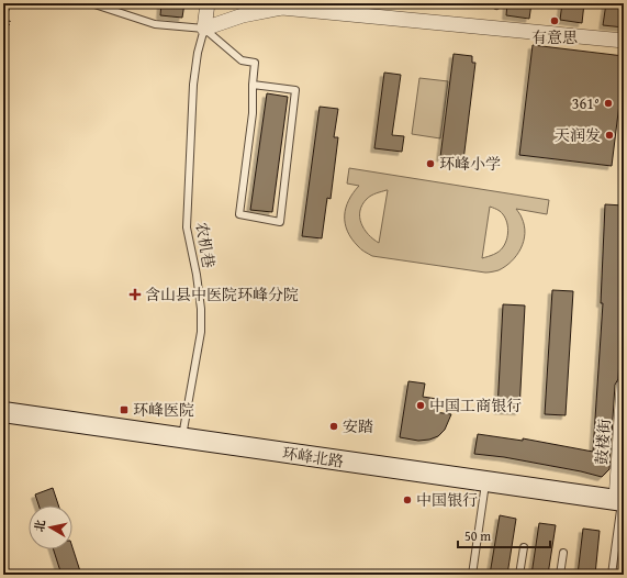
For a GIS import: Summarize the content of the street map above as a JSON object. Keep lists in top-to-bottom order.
{
  "streets": {
    "main road": ["环峰北路"],
    "street": ["鼓楼街"],
    "lane": ["农机巷"]
  },
  "crossings": [
    ["农机巷", "环峰北路"],
    ["鼓楼街", "环峰北路"]
  ],
  "places": {
    "other": [
      "有意思",
      "361°",
      "天润发",
      "环峰小学",
      "中国工商银行",
      "安踏",
      "中国银行"
    ],
    "health": ["含山县中医院环峰分院"],
    "transit": ["环峰医院"]
  },
  "scale_bar": "50 m",
  "north": "left"
}
